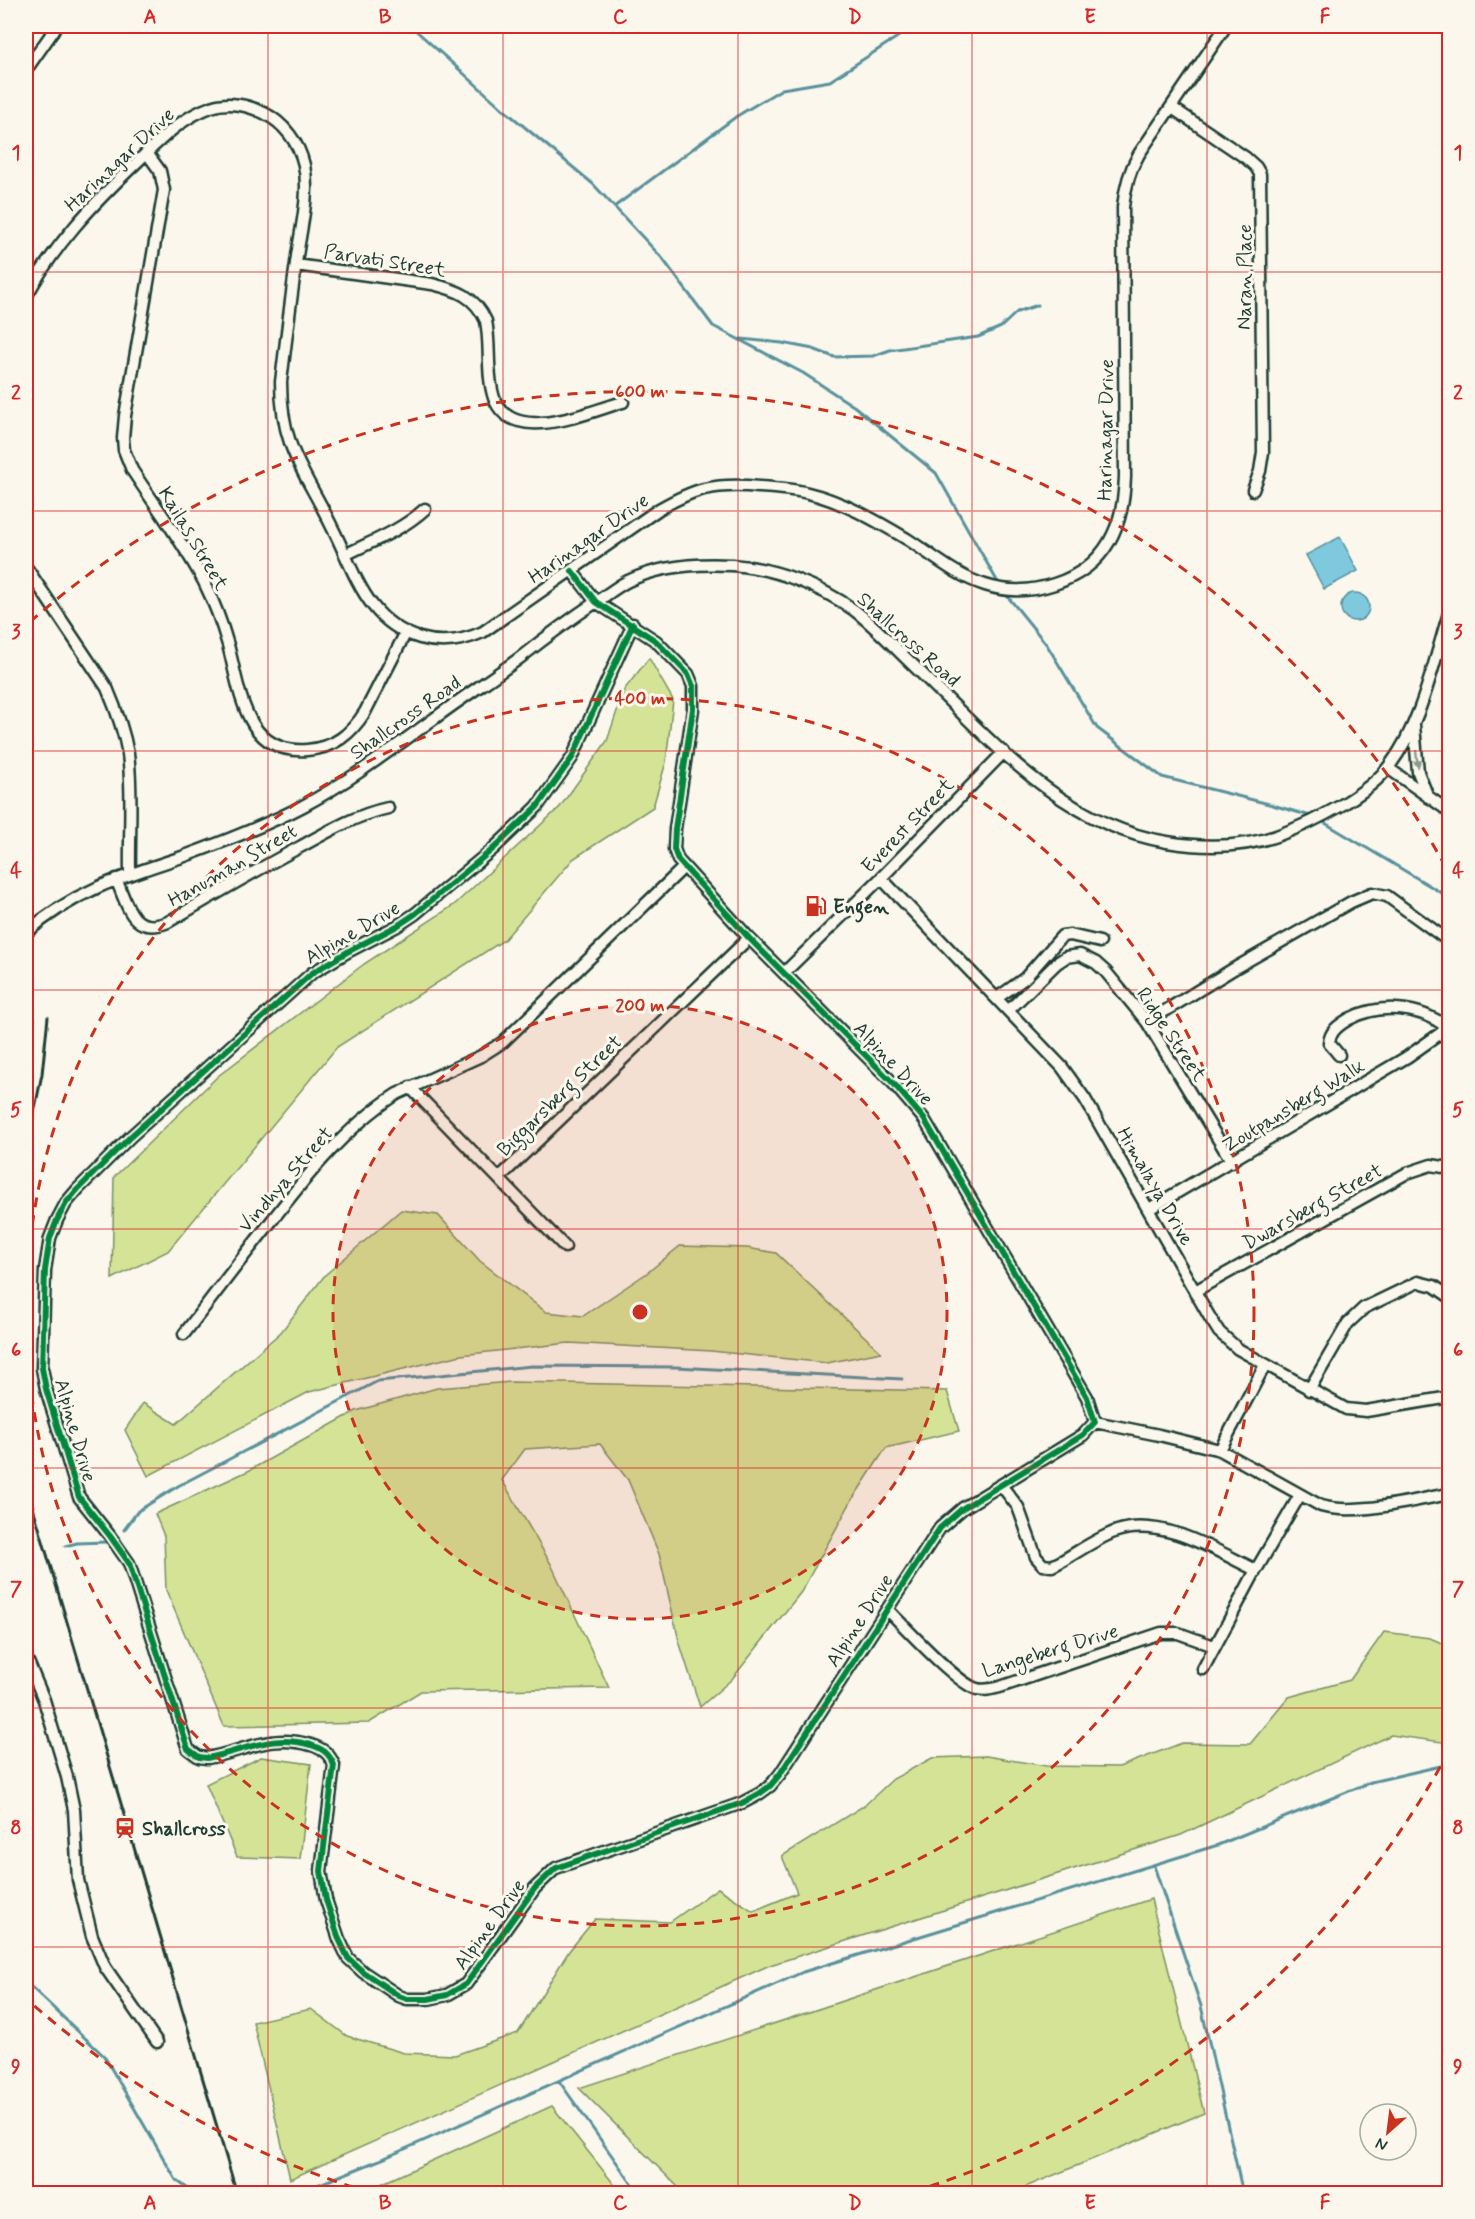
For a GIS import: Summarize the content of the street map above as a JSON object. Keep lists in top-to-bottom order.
{
  "streets": {
    "street": [
      "Harinagar Drive",
      "Parvati Street",
      "Naran Place",
      "Kailas Street",
      "Shallcross Road",
      "Everest Street",
      "Hanuman Street",
      "Alpine Drive",
      "Ridge Street",
      "Biggarsberg Street",
      "Zoutpansberg Walk",
      "Vindhya Street",
      "Himalaya Drive",
      "Dwarsberg Street",
      "Langeberg Drive"
    ]
  },
  "crossings": [
    ["Harinagar Drive", "Parvati Street"],
    ["Harinagar Drive", "Naran Place"],
    ["Harinagar Drive", "Kailas Street"],
    ["Harinagar Drive", "Alpine Drive"],
    ["Shallcross Road", "Everest Street"],
    ["Shallcross Road", "Hanuman Street"],
    ["Shallcross Road", "Alpine Drive"],
    ["Everest Street", "Alpine Drive"],
    ["Everest Street", "Himalaya Drive"],
    ["Alpine Drive", "Biggarsberg Street"],
    ["Alpine Drive", "Vindhya Street"],
    ["Alpine Drive", "Langeberg Drive"],
    ["Ridge Street", "Zoutpansberg Walk"],
    ["Ridge Street", "Himalaya Drive"],
    ["Zoutpansberg Walk", "Himalaya Drive"],
    ["Himalaya Drive", "Dwarsberg Street"]
  ],
  "places": {
    "fuel station": ["Engen"],
    "station": ["Shallcross"]
  },
  "north": "bottom left",
  "grid": {
    "columns": [
      "A",
      "B",
      "C",
      "D",
      "E",
      "F"
    ],
    "rows": [
      "1",
      "2",
      "3",
      "4",
      "5",
      "6",
      "7",
      "8",
      "9"
    ]
  },
  "rings": ["600 m", "400 m", "200 m"]
}
